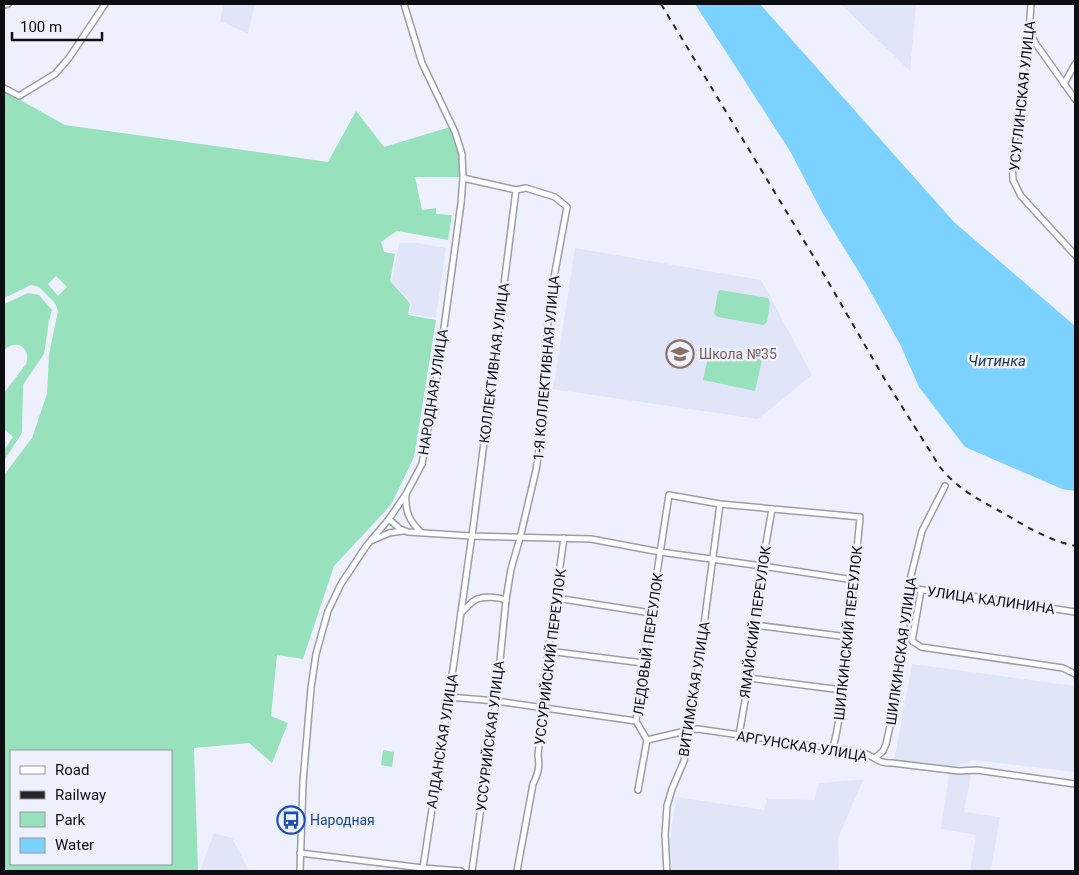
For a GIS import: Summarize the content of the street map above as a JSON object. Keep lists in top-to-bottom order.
{
  "streets": {
    "street": [
      "УСУГЛИНСКАЯ УЛИЦА",
      "КОЛЛЕКТИВНАЯ УЛИЦА",
      "1-Я КОЛЛЕКТИВНАЯ УЛИЦА",
      "НАРОДНАЯ УЛИЦА",
      "УЛИЦА КАЛИНИНА",
      "ЯМАЙСКИЙ ПЕРЕУЛОК",
      "ШИЛКИНСКИЙ ПЕРЕУЛОК",
      "ЛЕДОВЫЙ ПЕРЕУЛОК",
      "ШИЛКИНСКАЯ УЛИЦА",
      "УССУРИЙСКИЙ ПЕРЕУЛОК",
      "ВИТИМСКАЯ УЛИЦА",
      "УССУРИЙСКАЯ УЛИЦА",
      "АЛДАНСКАЯ УЛИЦА",
      "АРГУНСКАЯ УЛИЦА"
    ]
  },
  "crossings": [
    ["КОЛЛЕКТИВНАЯ УЛИЦА", "1-Я КОЛЛЕКТИВНАЯ УЛИЦА"],
    ["КОЛЛЕКТИВНАЯ УЛИЦА", "АЛДАНСКАЯ УЛИЦА"],
    ["1-Я КОЛЛЕКТИВНАЯ УЛИЦА", "УССУРИЙСКАЯ УЛИЦА"],
    ["УЛИЦА КАЛИНИНА", "ШИЛКИНСКАЯ УЛИЦА"],
    ["ЯМАЙСКИЙ ПЕРЕУЛОК", "ШИЛКИНСКИЙ ПЕРЕУЛОК"],
    ["ЯМАЙСКИЙ ПЕРЕУЛОК", "АРГУНСКАЯ УЛИЦА"],
    ["ШИЛКИНСКИЙ ПЕРЕУЛОК", "АРГУНСКАЯ УЛИЦА"],
    ["ЛЕДОВЫЙ ПЕРЕУЛОК", "ВИТИМСКАЯ УЛИЦА"],
    ["ЛЕДОВЫЙ ПЕРЕУЛОК", "АРГУНСКАЯ УЛИЦА"],
    ["ШИЛКИНСКАЯ УЛИЦА", "АРГУНСКАЯ УЛИЦА"],
    ["ВИТИМСКАЯ УЛИЦА", "АРГУНСКАЯ УЛИЦА"]
  ],
  "water": ["Читинка"],
  "places": {
    "school or university": ["Школа №35"],
    "bus stop": ["Народная"]
  },
  "legend": [
    "Road",
    "Railway",
    "Park",
    "Water"
  ],
  "scale_bar": "100 m"
}
